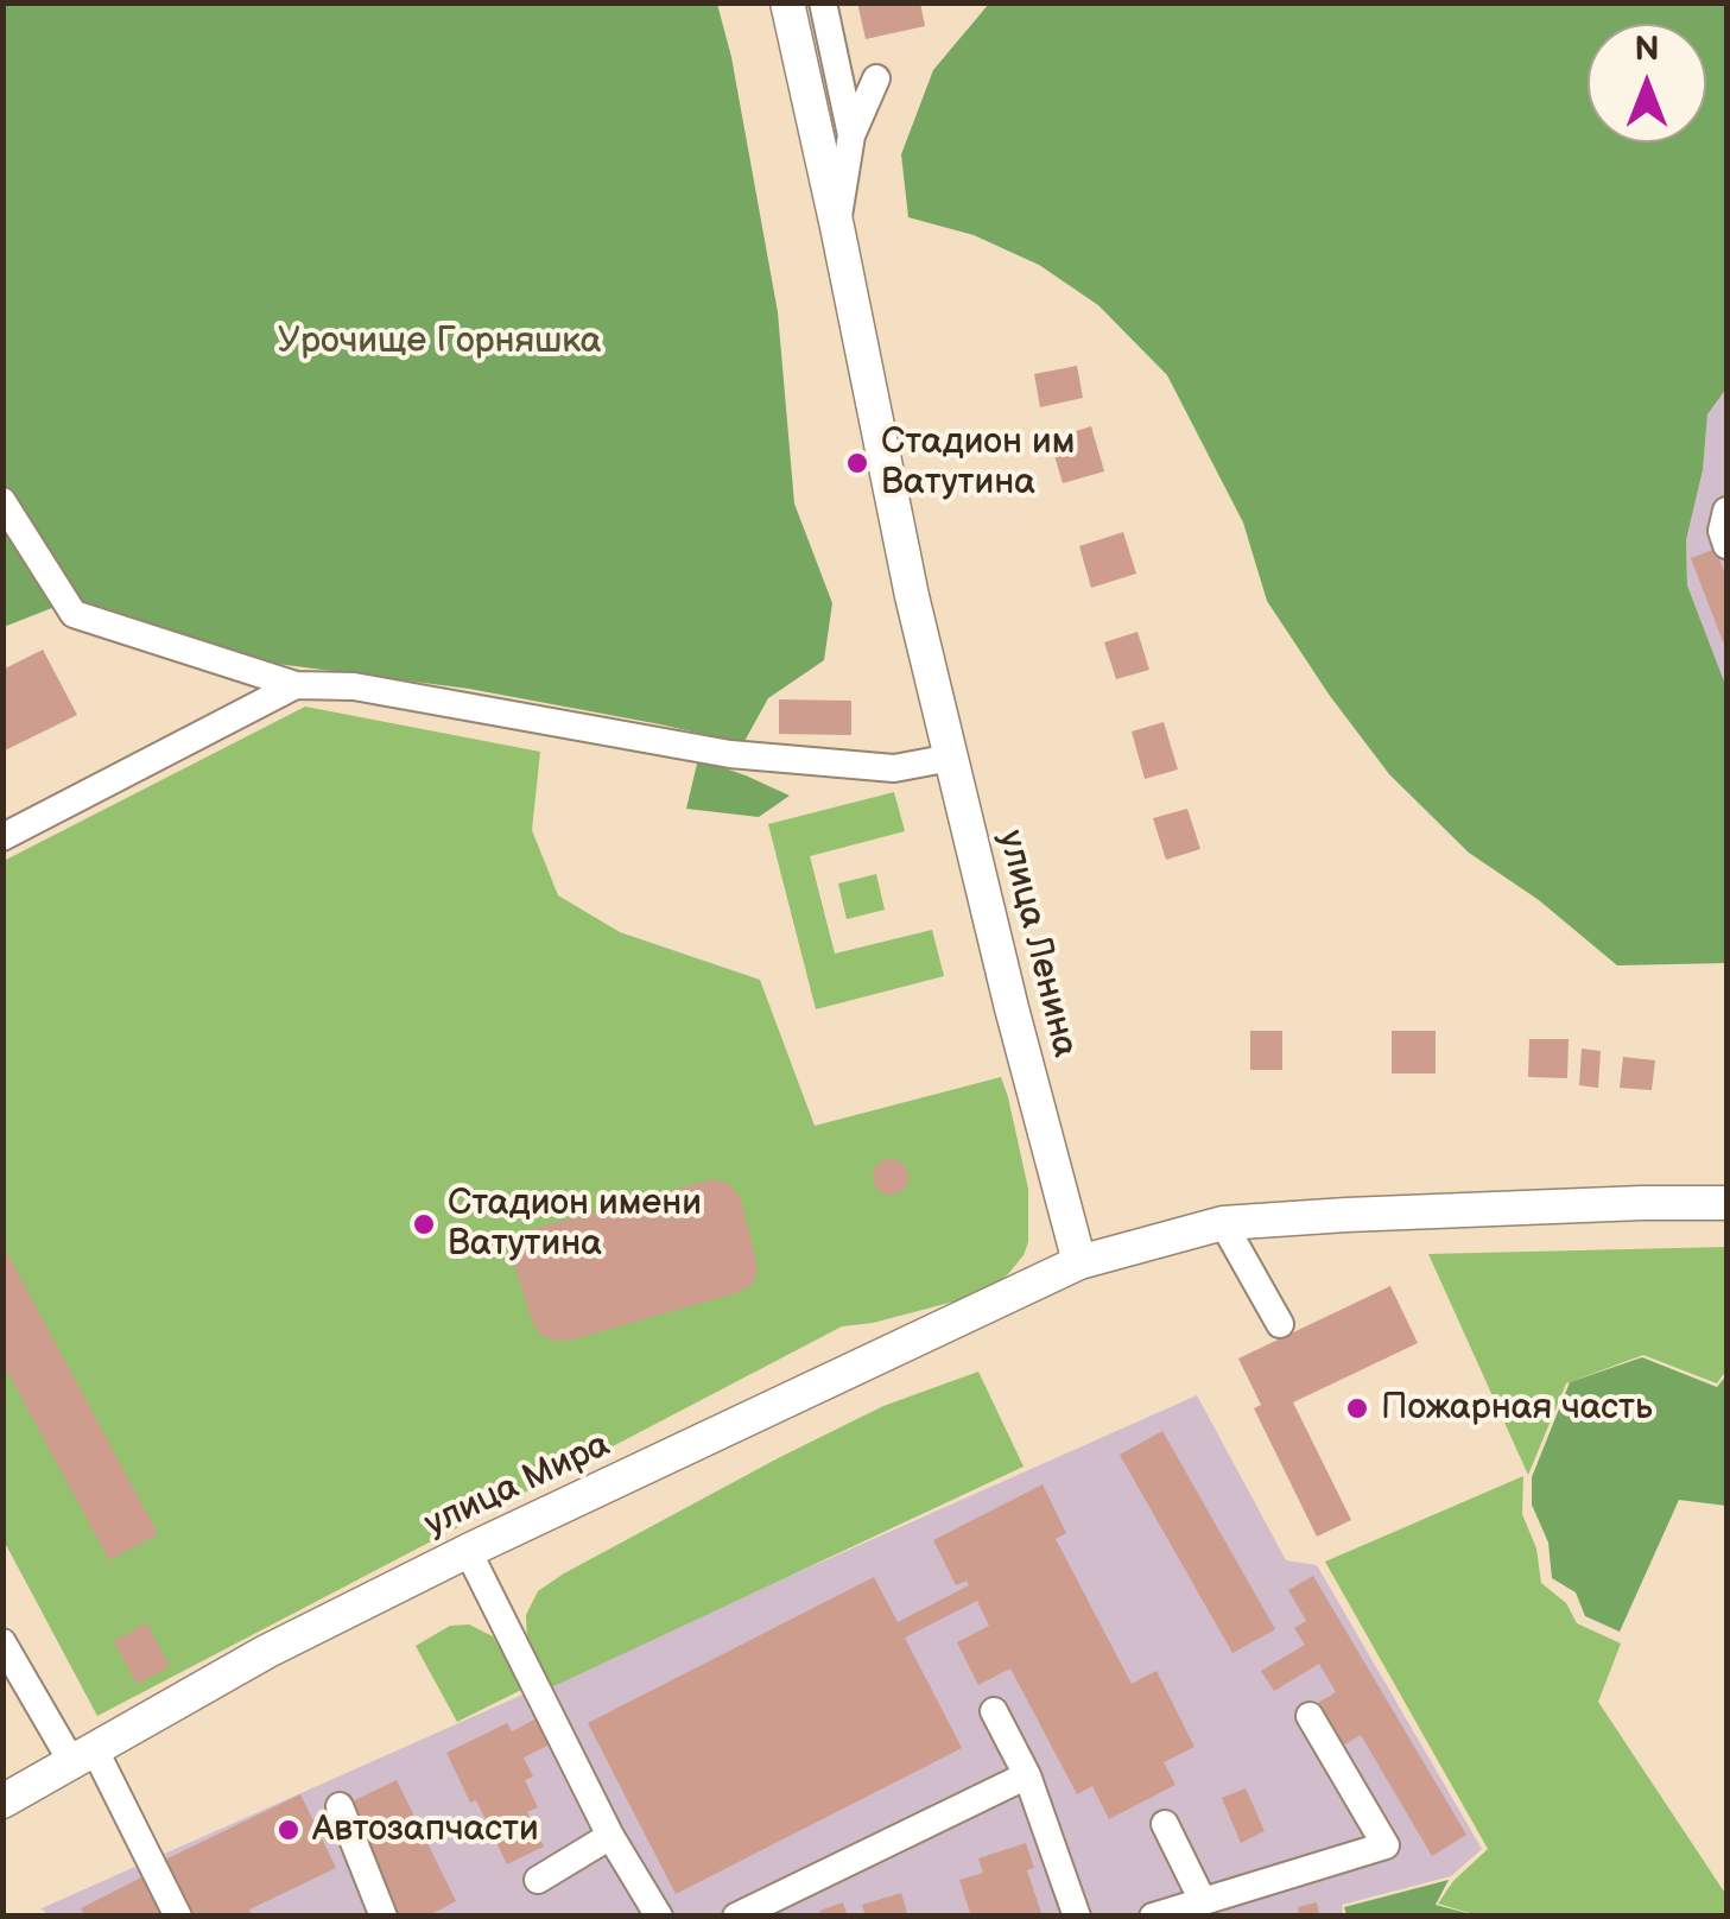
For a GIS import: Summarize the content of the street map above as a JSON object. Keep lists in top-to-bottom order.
{
  "streets": {
    "main road": ["улица Ленина", "улица Мира"]
  },
  "crossings": [
    ["улица Ленина", "улица Мира"]
  ],
  "parks": ["Урочище Горняшка"],
  "places": [
    "Стадион им Ватутина",
    "Стадион имени Ватутина",
    "Пожарная часть",
    "Автозапчасти"
  ],
  "north": "top"
}
